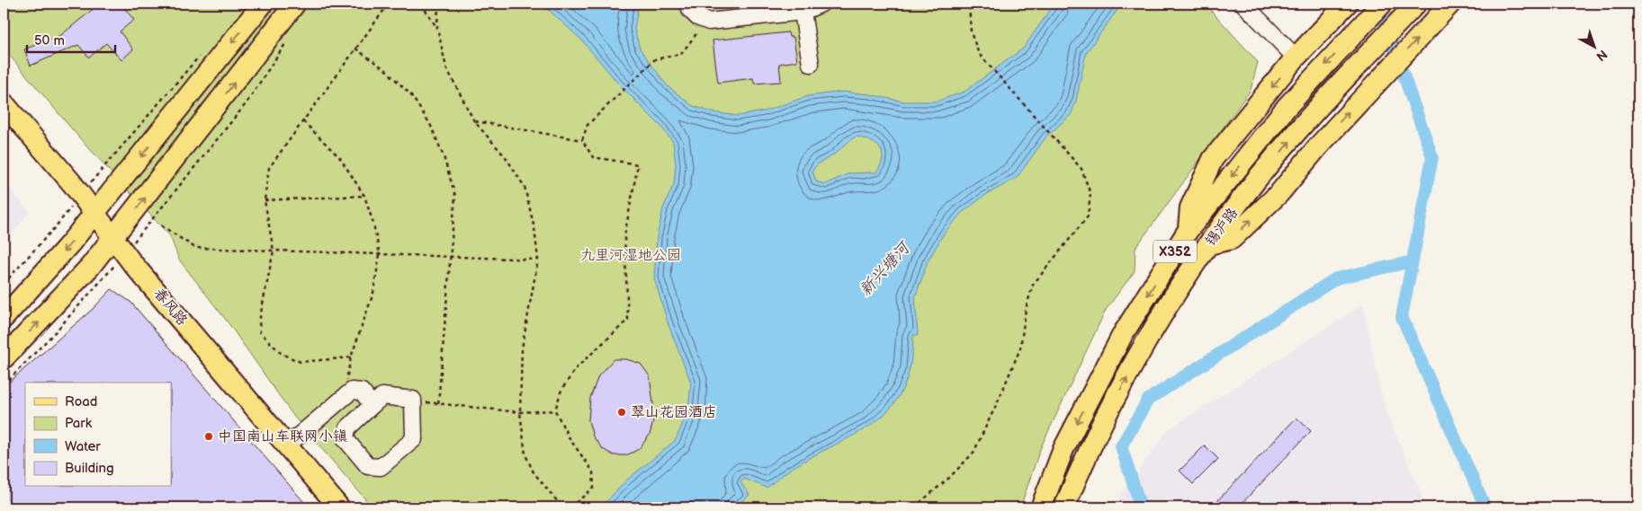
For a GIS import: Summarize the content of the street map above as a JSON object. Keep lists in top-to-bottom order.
{
  "streets": {
    "main road": ["锡沪路", "X352", "春风路"]
  },
  "water": ["新兴塘河"],
  "parks": ["九里河湿地公园"],
  "places": ["翠山花园酒店", "中国南山车联网小镇"],
  "legend": [
    "Road",
    "Park",
    "Water",
    "Building"
  ],
  "scale_bar": "50 m",
  "north": "bottom right"
}
